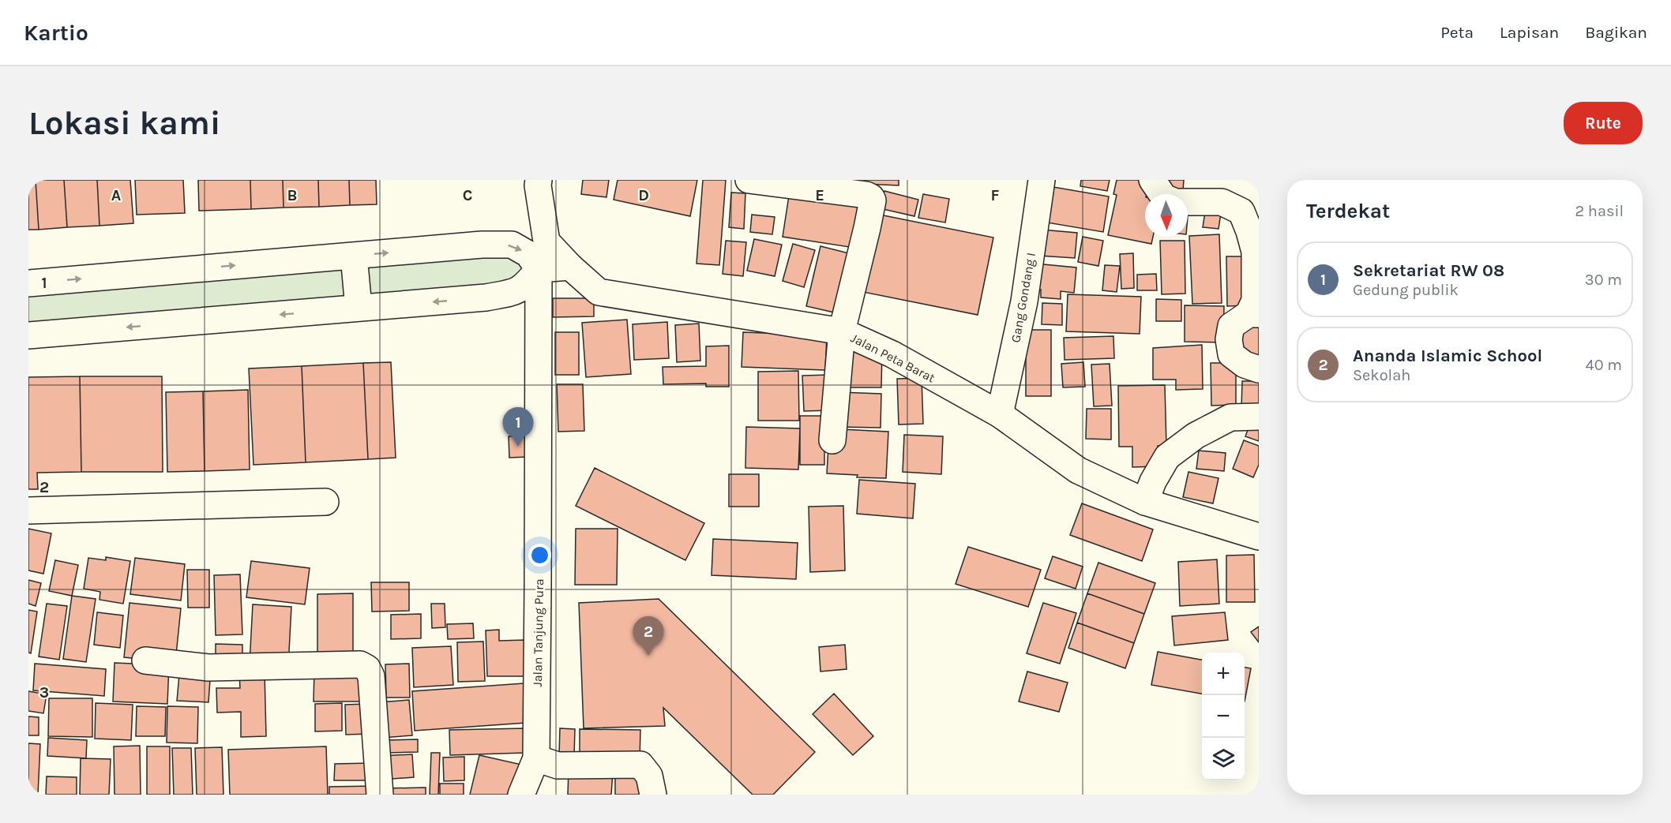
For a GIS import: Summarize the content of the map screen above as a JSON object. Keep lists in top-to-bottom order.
{
  "streets": {
    "street": ["Gang Gondang I", "Jalan Peta Barat", "Jalan Tanjung Pura"]
  },
  "crossings": [
    ["Gang Gondang I", "Jalan Peta Barat"]
  ],
  "north": "bottom",
  "page": {
    "header": "Kartio",
    "nav": ["Peta", "Lapisan", "Bagikan"],
    "buttons": "Rute",
    "title": "Lokasi kami",
    "heading": ["Terdekat", "2 hasil"],
    "list": [
      {
        "mark": "1",
        "name": "Sekretariat RW 08",
        "note": "Gedung publik",
        "value": "30 m"
      },
      {
        "mark": "2",
        "name": "Ananda Islamic School",
        "note": "Sekolah",
        "value": "40 m"
      }
    ],
    "pins": ["1", "2"],
    "map_buttons": ["+", "−"]
  },
  "grid": {
    "columns": [
      "A",
      "B",
      "C",
      "D",
      "E",
      "F"
    ],
    "rows": ["1", "2", "3"]
  }
}
